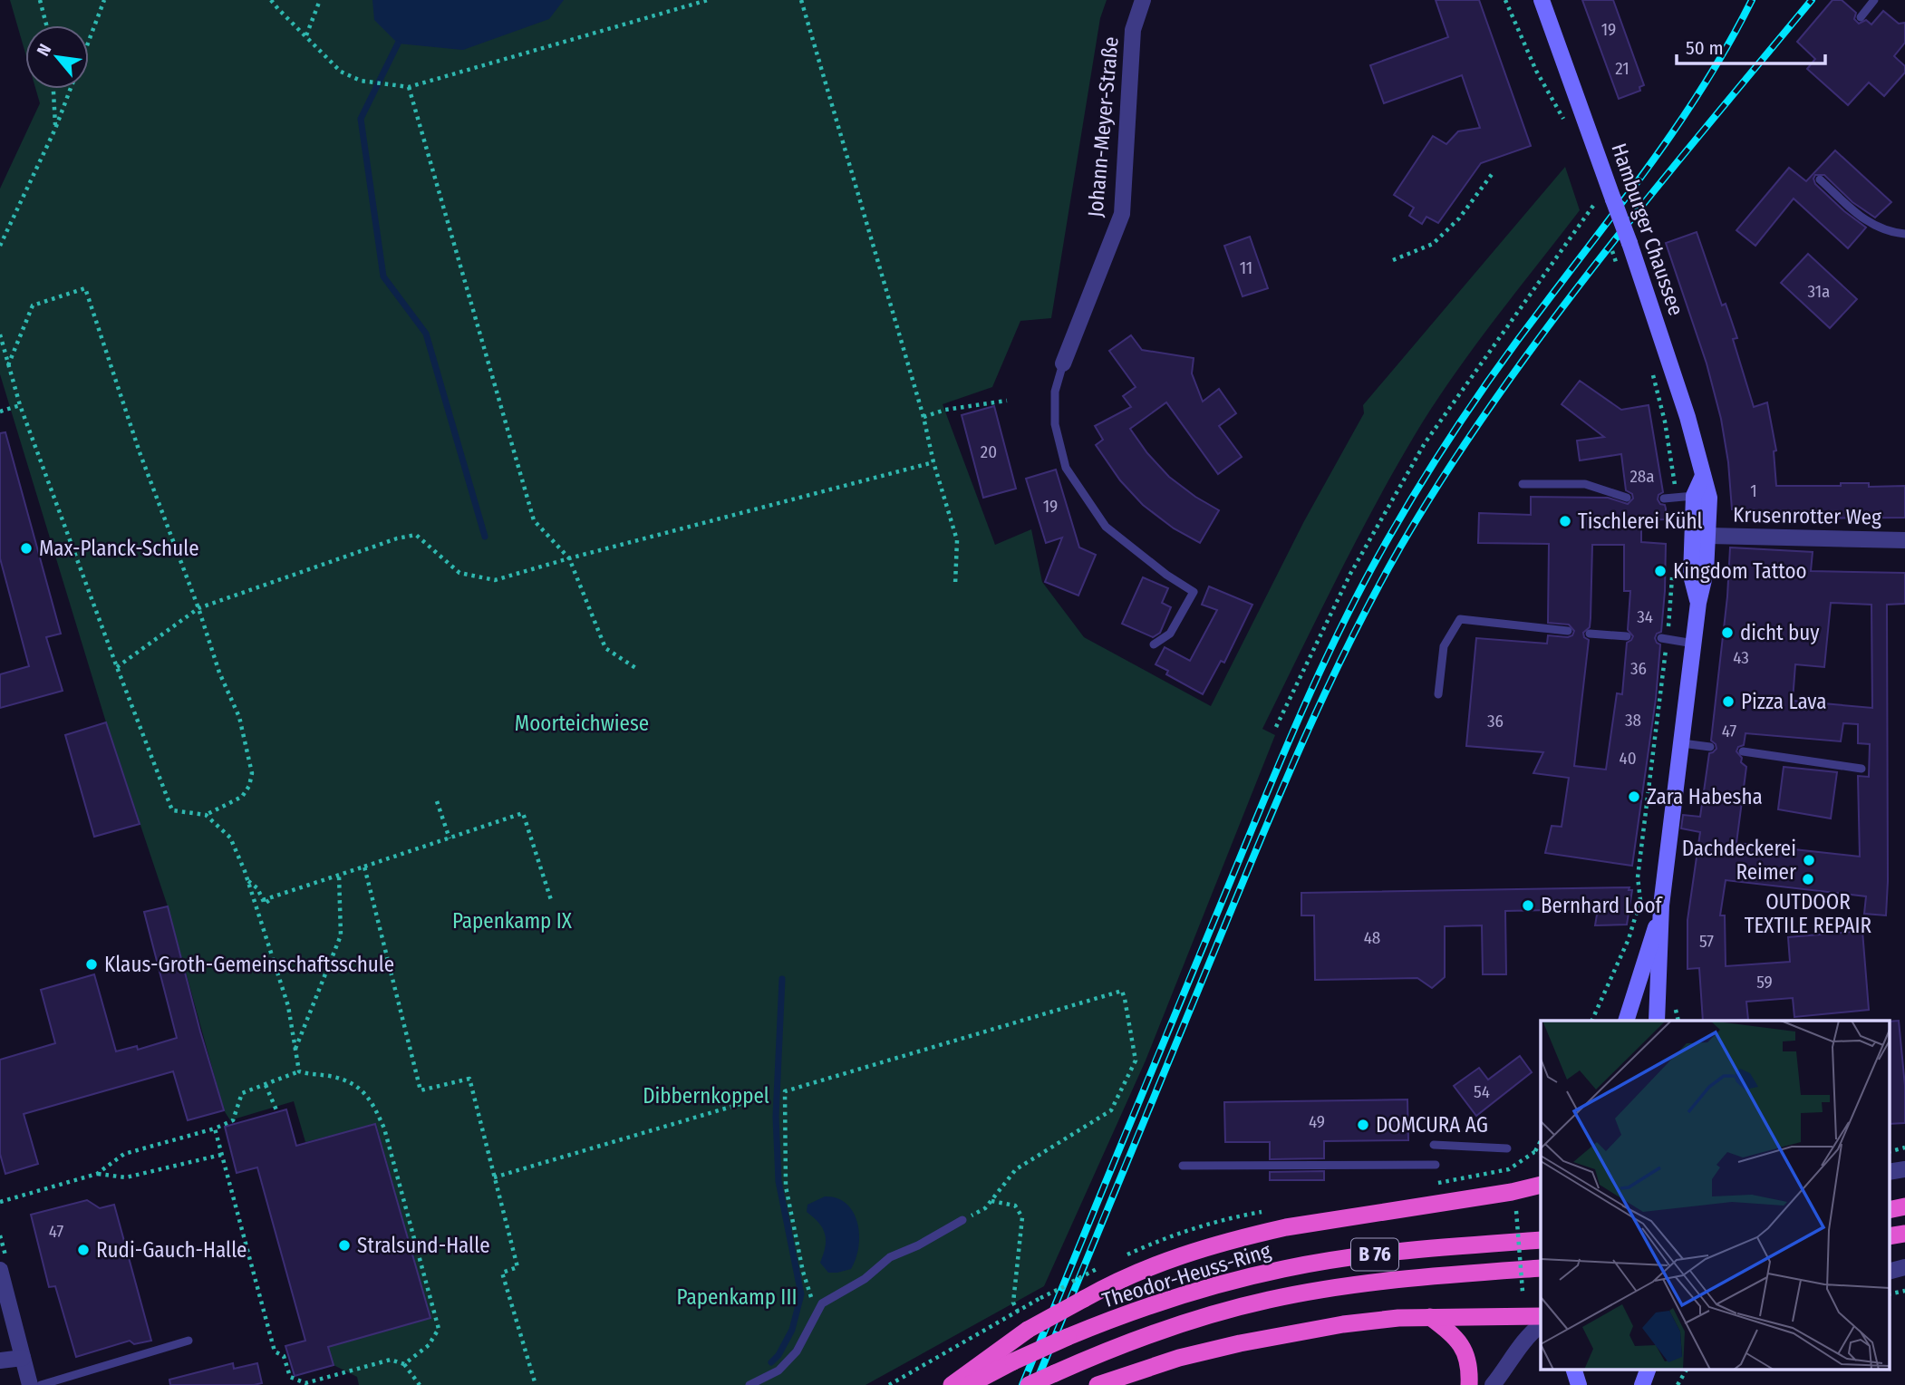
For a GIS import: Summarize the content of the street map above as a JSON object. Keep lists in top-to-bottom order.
{
  "streets": {
    "highway": ["B 76", "Theodor-Heuss-Ring"],
    "main road": ["Hamburger Chaussee"],
    "street": ["Johann-Meyer-Straße", "Krusenrotter Weg"]
  },
  "crossings": [
    ["Hamburger Chaussee", "Krusenrotter Weg"]
  ],
  "parks": [
    "Moorteichwiese",
    "Papenkamp IX",
    "Dibbernkoppel",
    "Papenkamp III"
  ],
  "places": [
    "Tischlerei Kühl",
    "Max-Planck-Schule",
    "Kingdom Tattoo",
    "dicht buy",
    "Pizza Lava",
    "Zara Habesha",
    "Dachdeckerei Reimer",
    "OUTDOOR TEXTILE REPAIR",
    "Bernhard Loof",
    "Klaus-Groth-Gemeinschaftsschule",
    "DOMCURA AG",
    "Stralsund-Halle",
    "Rudi-Gauch-Halle"
  ],
  "house_numbers": [
    "19",
    "21",
    "11",
    "31a",
    "20",
    "28a",
    "1",
    "19",
    "34",
    "43",
    "36",
    "38",
    "36",
    "47",
    "40",
    "48",
    "57",
    "59",
    "54",
    "49",
    "47"
  ],
  "scale_bar": "50 m",
  "north": "top left"
}
